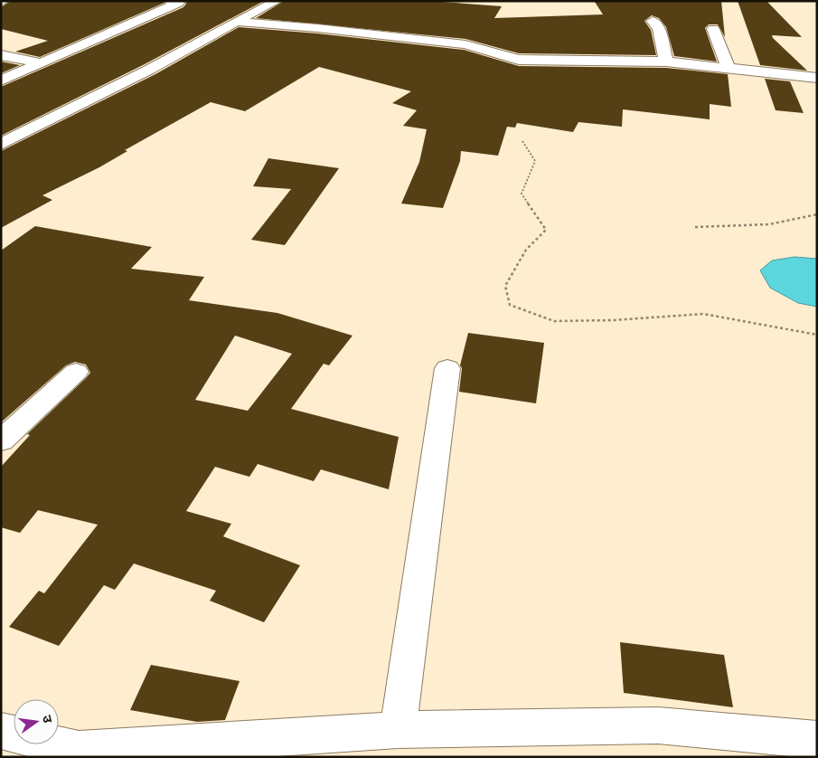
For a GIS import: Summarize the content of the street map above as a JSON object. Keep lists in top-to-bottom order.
{
  "north": "right"
}
